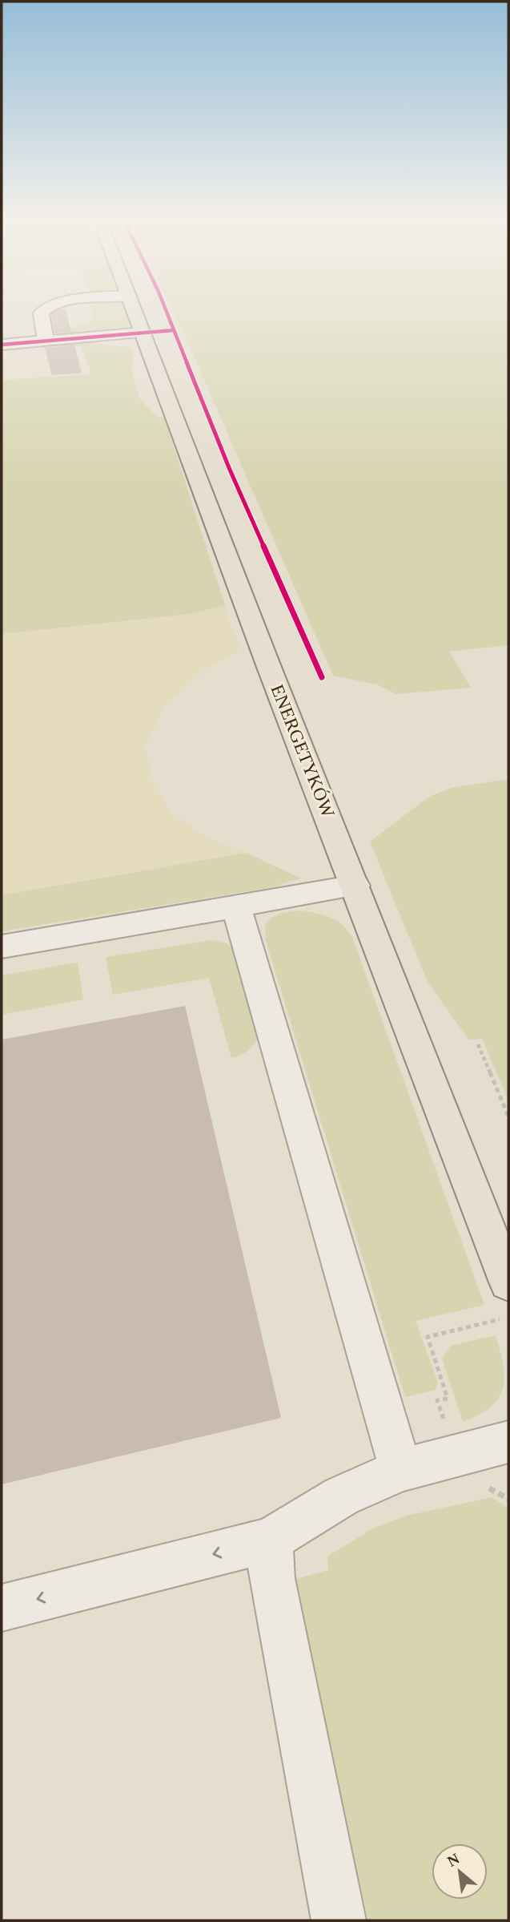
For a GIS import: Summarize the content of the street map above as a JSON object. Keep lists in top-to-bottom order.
{
  "streets": {
    "main road": ["ENERGETYKÓW"]
  },
  "north": "top left"
}
